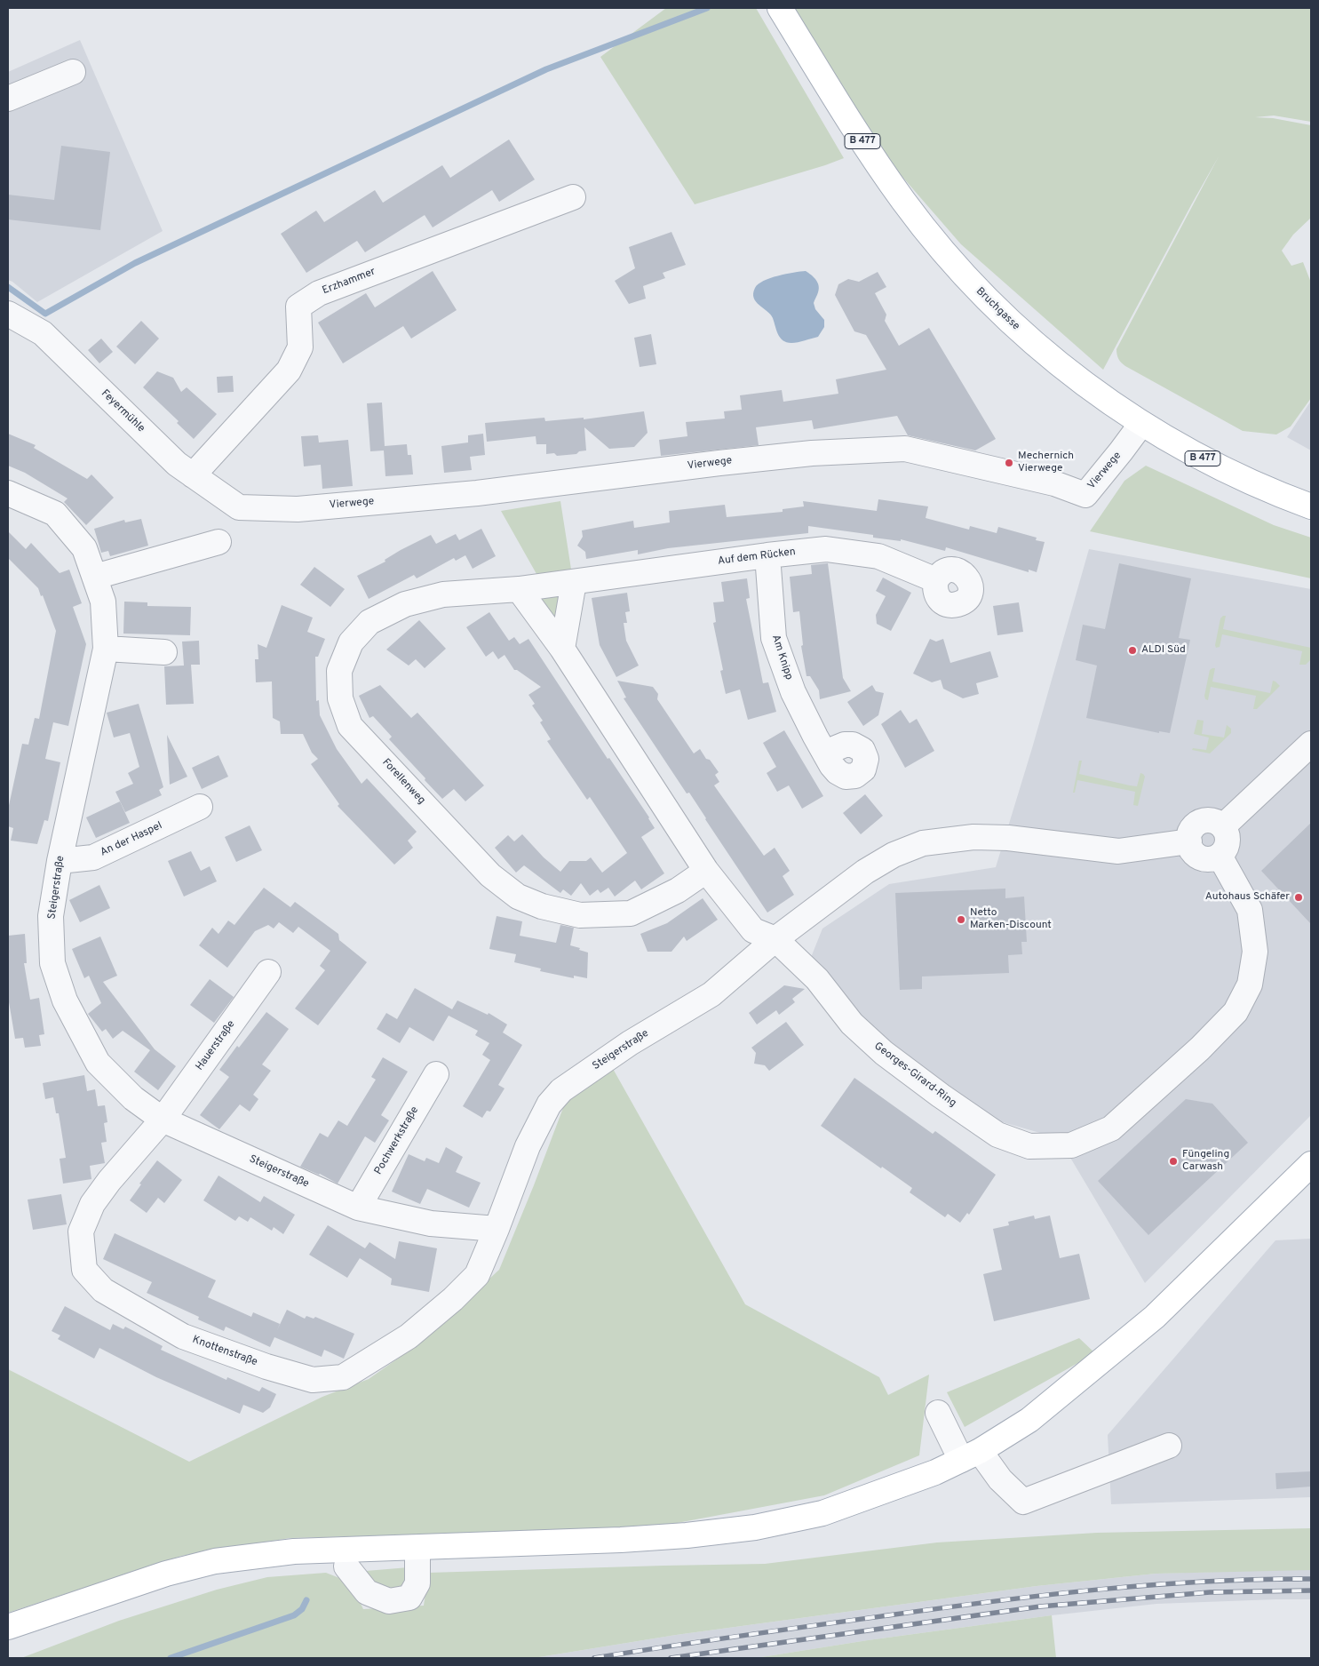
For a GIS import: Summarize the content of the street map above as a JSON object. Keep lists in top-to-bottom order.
{
  "streets": {
    "main road": ["B 477", "Bruchgasse"],
    "street": [
      "Erzhammer",
      "Feyermühle",
      "Vierwege",
      "Auf dem Rücken",
      "Am Knipp",
      "Forellenweg",
      "An der Haspel",
      "Steigerstraße",
      "Hauerstraße",
      "Georges-Girard-Ring",
      "Pochwerkstraße",
      "Knottenstraße"
    ]
  },
  "crossings": [
    ["Erzhammer", "Feyermühle"],
    ["Bruchgasse", "Vierwege"],
    ["Feyermühle", "Vierwege"],
    ["Auf dem Rücken", "Am Knipp"],
    ["Auf dem Rücken", "Forellenweg"],
    ["An der Haspel", "Steigerstraße"],
    ["Steigerstraße", "Hauerstraße"],
    ["Steigerstraße", "Georges-Girard-Ring"],
    ["Steigerstraße", "Pochwerkstraße"],
    ["Steigerstraße", "Knottenstraße"],
    ["Hauerstraße", "Knottenstraße"]
  ],
  "places": [
    "Mechernich Vierwege",
    "ALDI Süd",
    "Autohaus Schäfer",
    "Netto Marken-Discount",
    "Füngeling Carwash"
  ]
}
